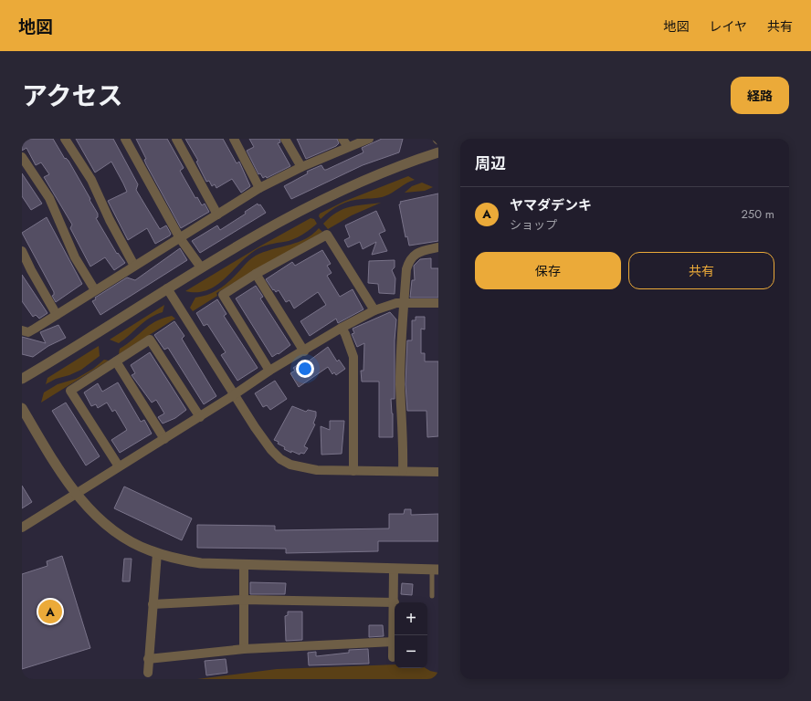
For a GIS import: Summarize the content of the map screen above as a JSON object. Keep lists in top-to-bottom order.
{
  "page": {
    "header": "地図",
    "nav": ["地図", "レイヤ", "共有"],
    "title": "アクセス",
    "buttons": [
      "経路",
      ["保存", "共有"]
    ],
    "heading": "周辺",
    "list": [
      {
        "mark": "A",
        "name": "ヤマダデンキ",
        "note": "ショップ",
        "value": "250 m"
      }
    ],
    "pins": "A",
    "map_buttons": ["+", "−"]
  }
}
